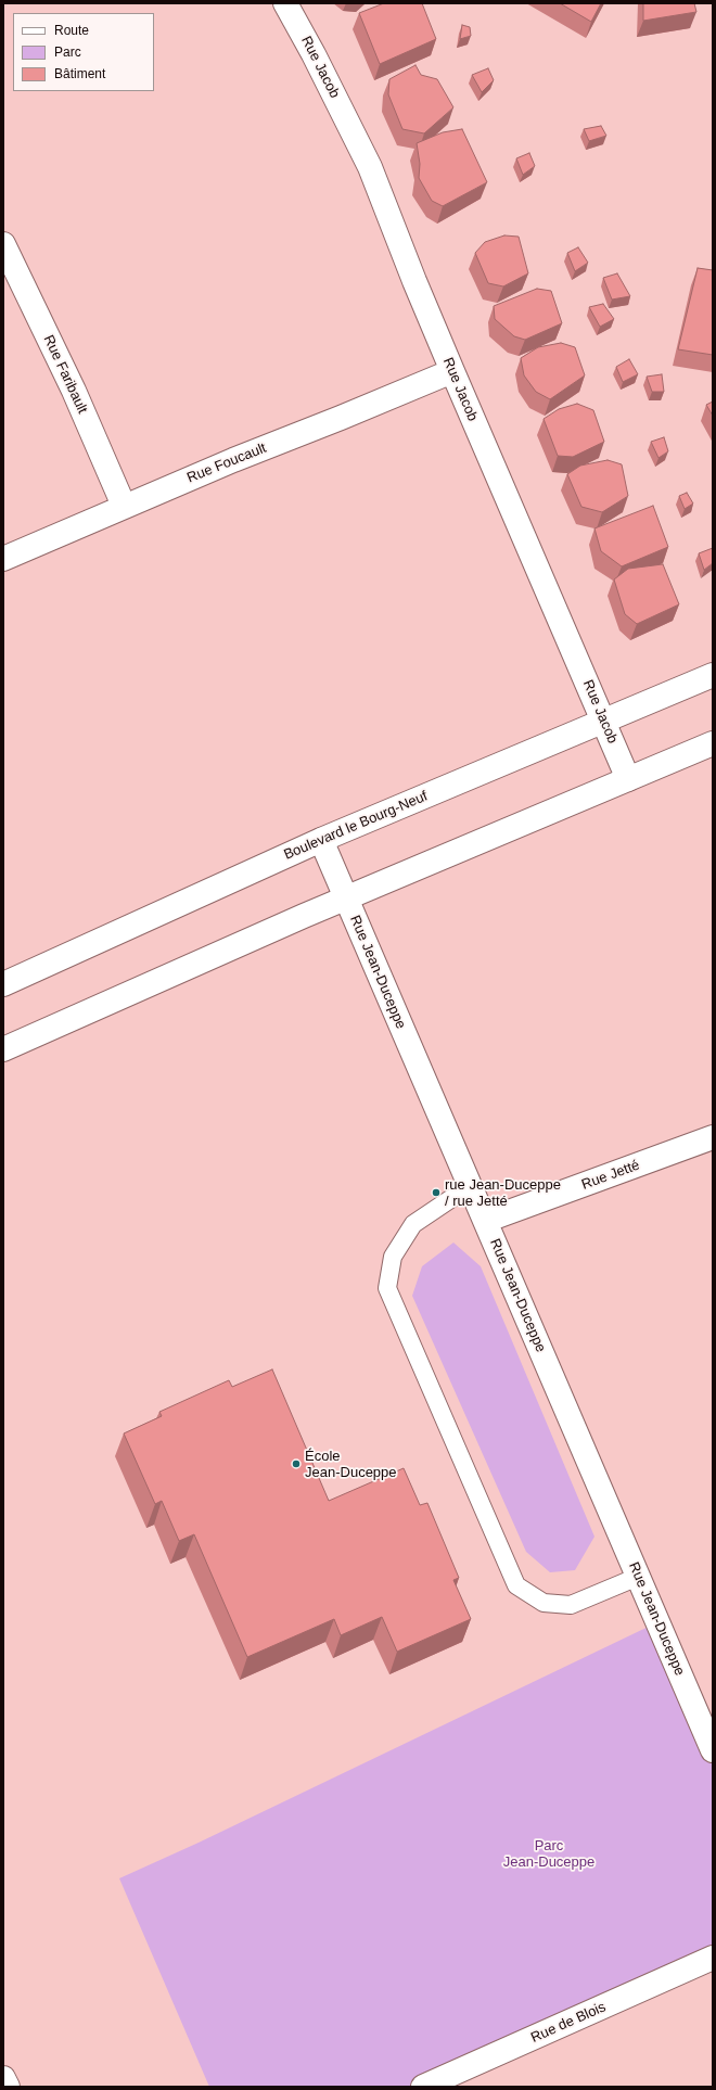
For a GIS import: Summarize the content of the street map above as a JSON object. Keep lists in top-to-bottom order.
{
  "streets": {
    "street": [
      "Rue Jacob",
      "Rue Faribault",
      "Rue Foucault",
      "Boulevard le Bourg-Neuf",
      "Rue Jean-Duceppe",
      "Rue Jetté",
      "Rue de Blois"
    ]
  },
  "crossings": [
    ["Rue Jacob", "Rue Foucault"],
    ["Rue Jacob", "Boulevard le Bourg-Neuf"],
    ["Rue Faribault", "Rue Foucault"],
    ["Boulevard le Bourg-Neuf", "Rue Jean-Duceppe"],
    ["Rue Jean-Duceppe", "Rue Jetté"]
  ],
  "parks": ["Parc Jean-Duceppe"],
  "places": ["rue Jean-Duceppe / rue Jetté", "École Jean-Duceppe"],
  "legend": ["Route", "Parc", "Bâtiment"]
}
